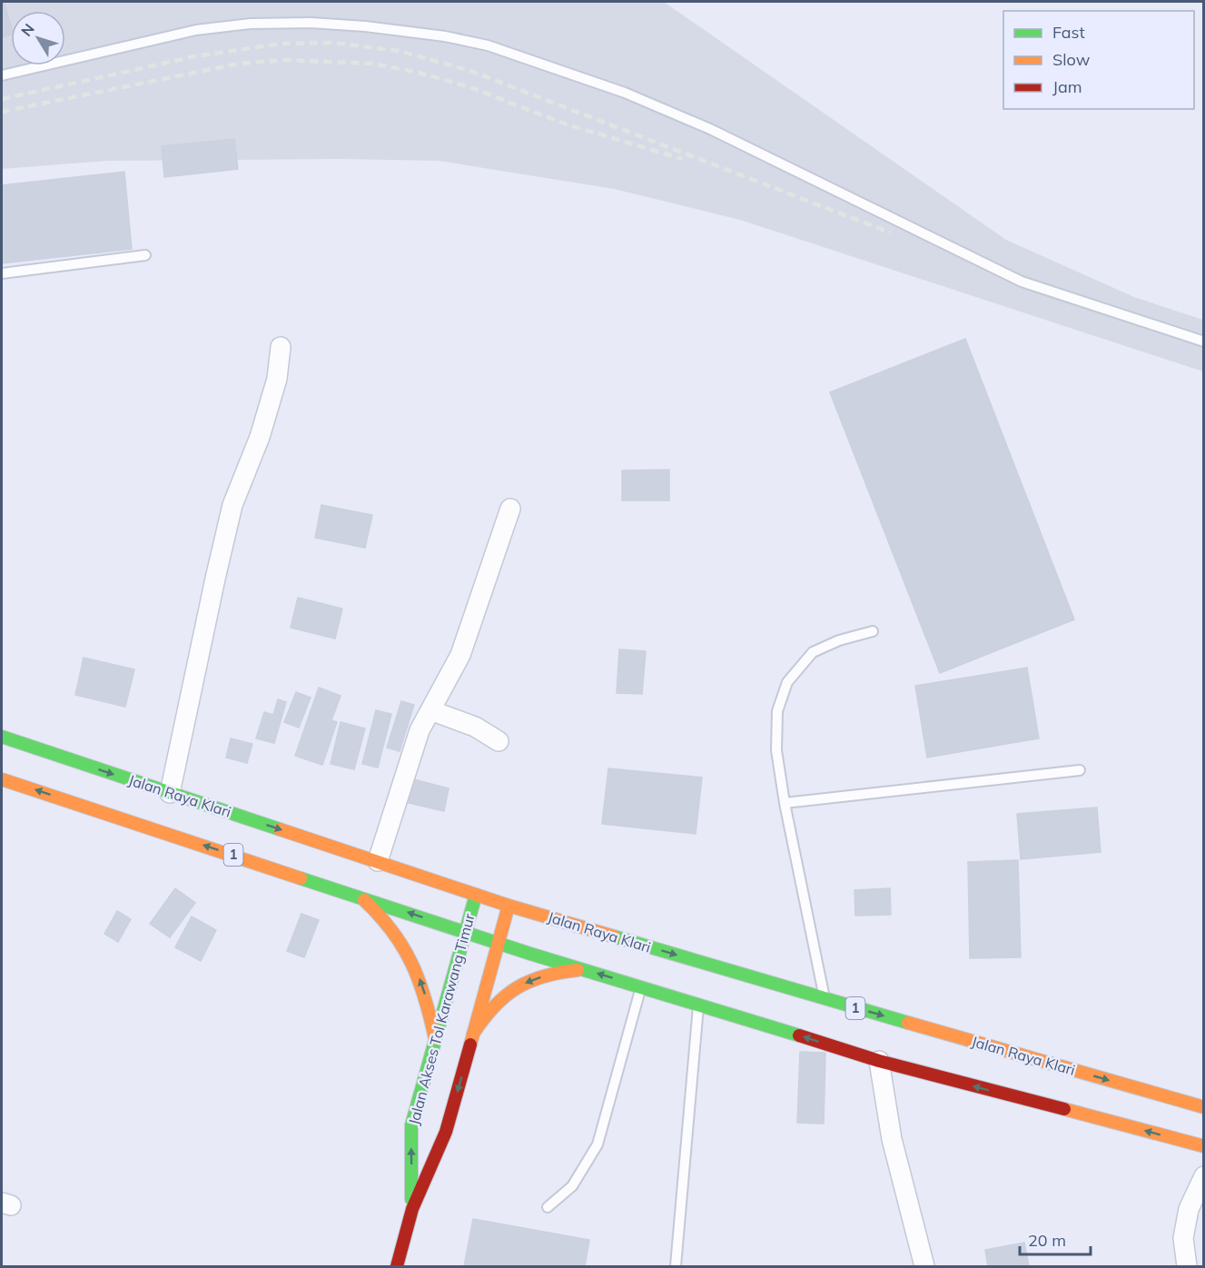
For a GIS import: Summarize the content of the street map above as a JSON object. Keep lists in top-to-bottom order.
{
  "streets": {
    "main road": ["Jalan Raya Klari", "1", "Jalan Akses Tol Karawang Timur"]
  },
  "crossings": [
    ["Jalan Raya Klari", "Jalan Akses Tol Karawang Timur"],
    ["1", "Jalan Akses Tol Karawang Timur"]
  ],
  "legend": ["Fast", "Slow", "Jam"],
  "scale_bar": "20 m",
  "north": "top left"
}
